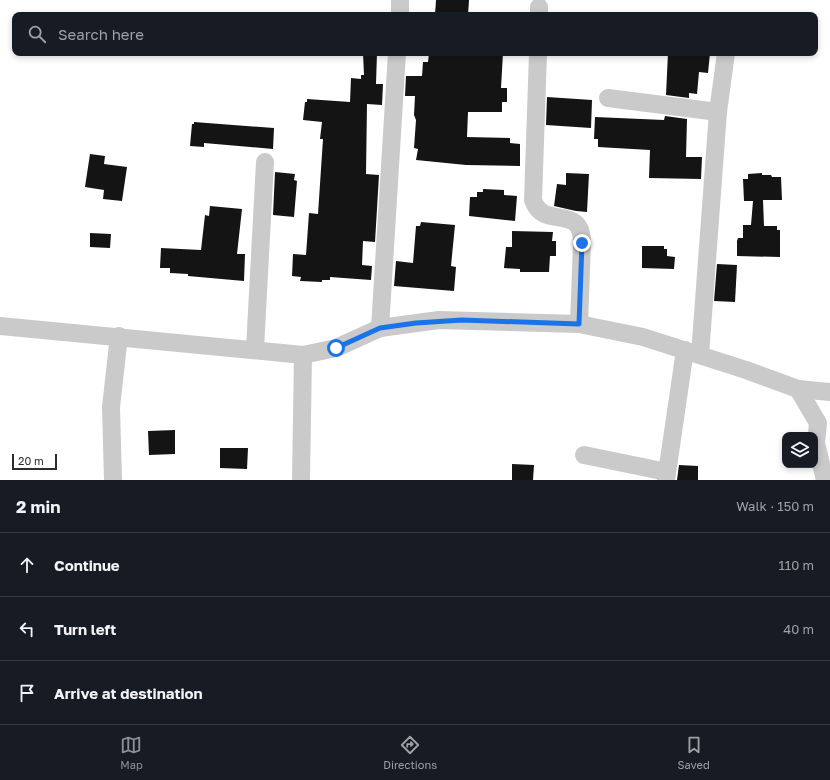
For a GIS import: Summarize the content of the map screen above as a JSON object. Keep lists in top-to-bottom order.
{
  "scale_bar": "20 m",
  "page": {
    "search": "Search here",
    "scale": "20 m",
    "heading": ["2 min", "Walk · 150 m"],
    "list": [
      ["Continue", "110 m"],
      ["Turn left", "40 m"],
      "Arrive at destination"
    ],
    "nav": ["Map", "Directions", "Saved"]
  }
}
